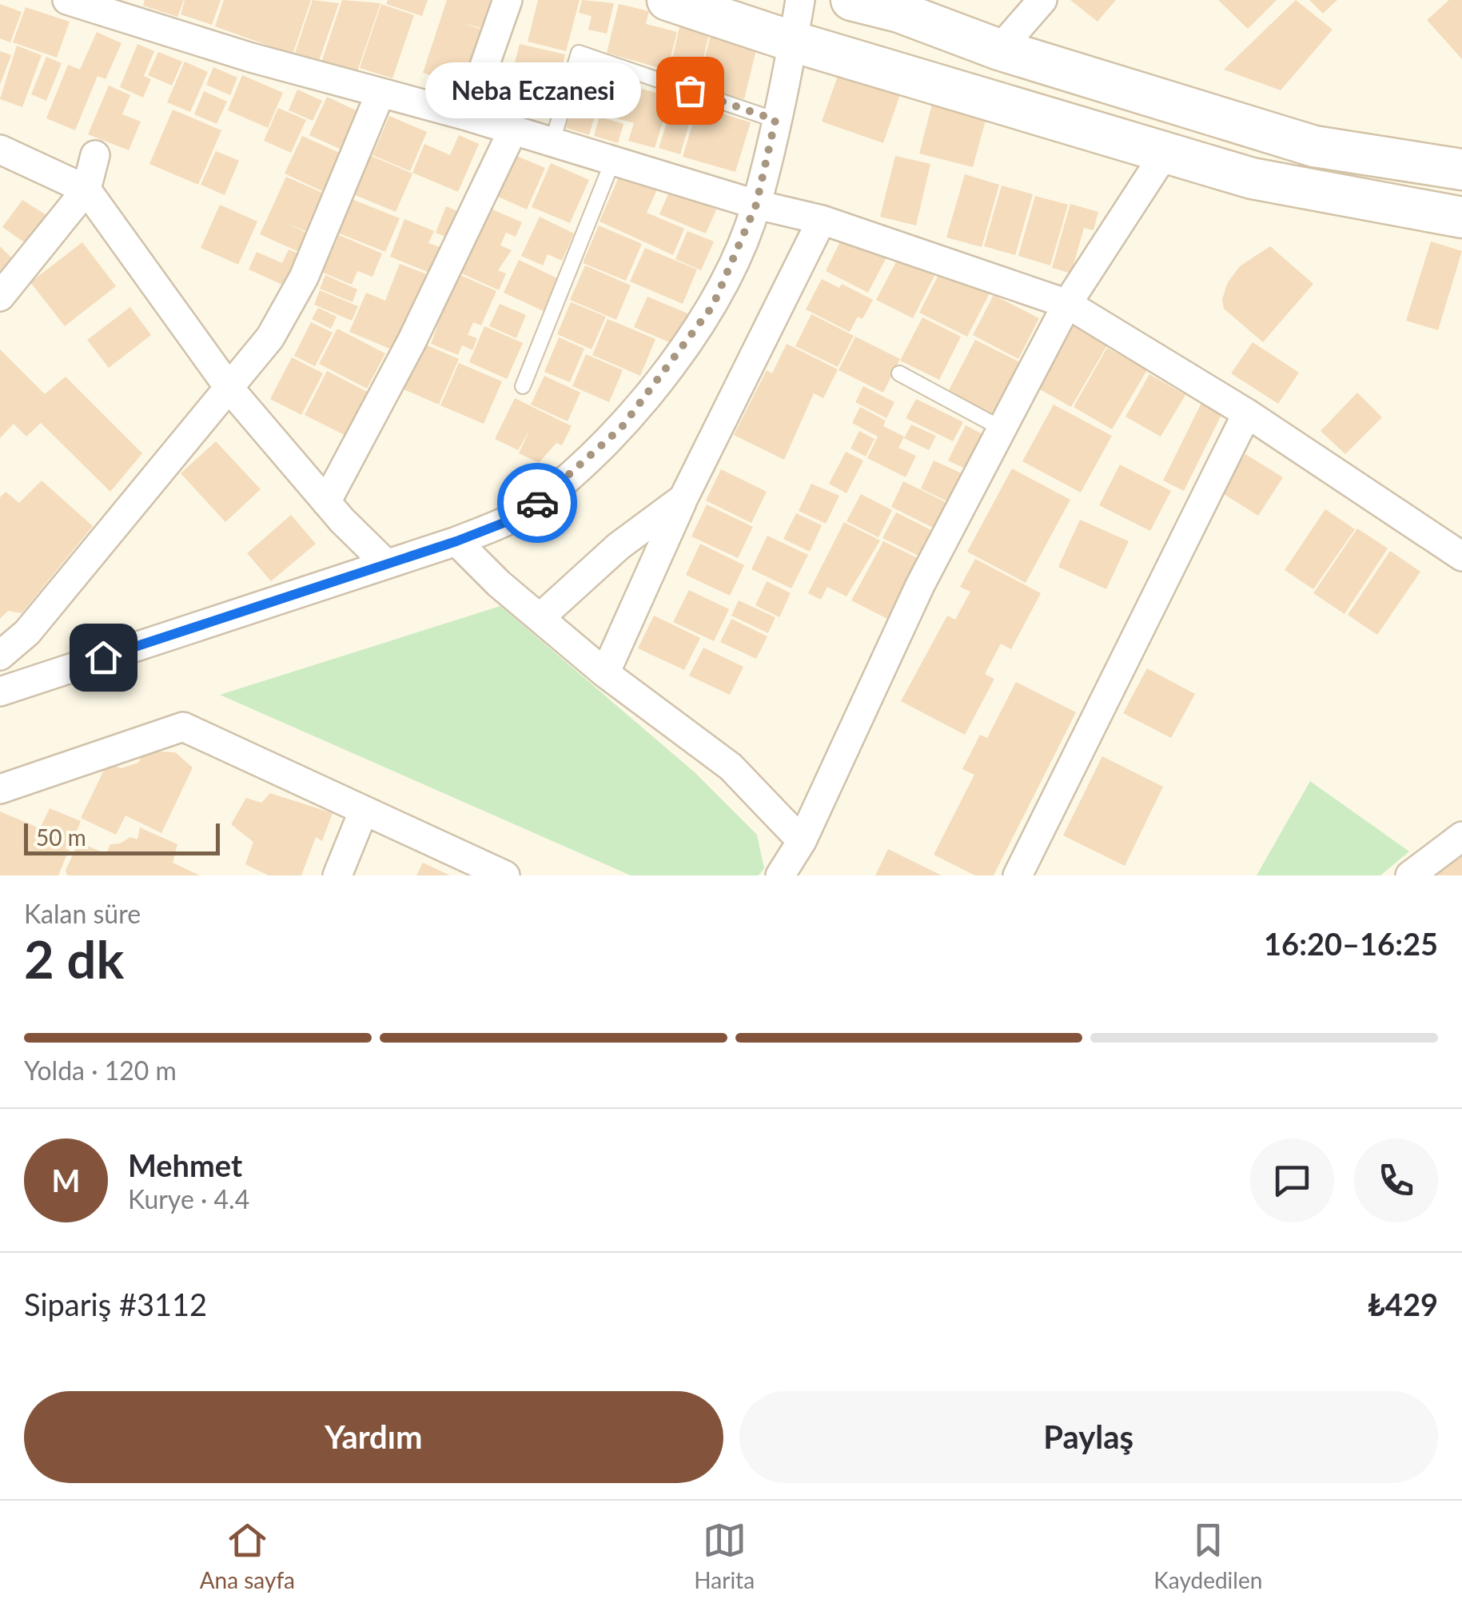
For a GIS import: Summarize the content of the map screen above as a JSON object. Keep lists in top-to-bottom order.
{
  "places": ["Neba Eczanesi"],
  "scale_bar": "50 m",
  "page": {
    "bubble": "Neba Eczanesi",
    "scale": "50 m",
    "heading": ["2 dk", "Kalan süre", "16:20–16:25"],
    "panel": [
      "Mehmet",
      "Kurye · 4.4",
      "Sipariş #3112",
      "₺429"
    ],
    "bar": "Yolda · 120 m",
    "round": "M",
    "buttons": ["Yardım", "Paylaş"],
    "tabs": ["Ana sayfa", "Harita", "Kaydedilen"]
  }
}
